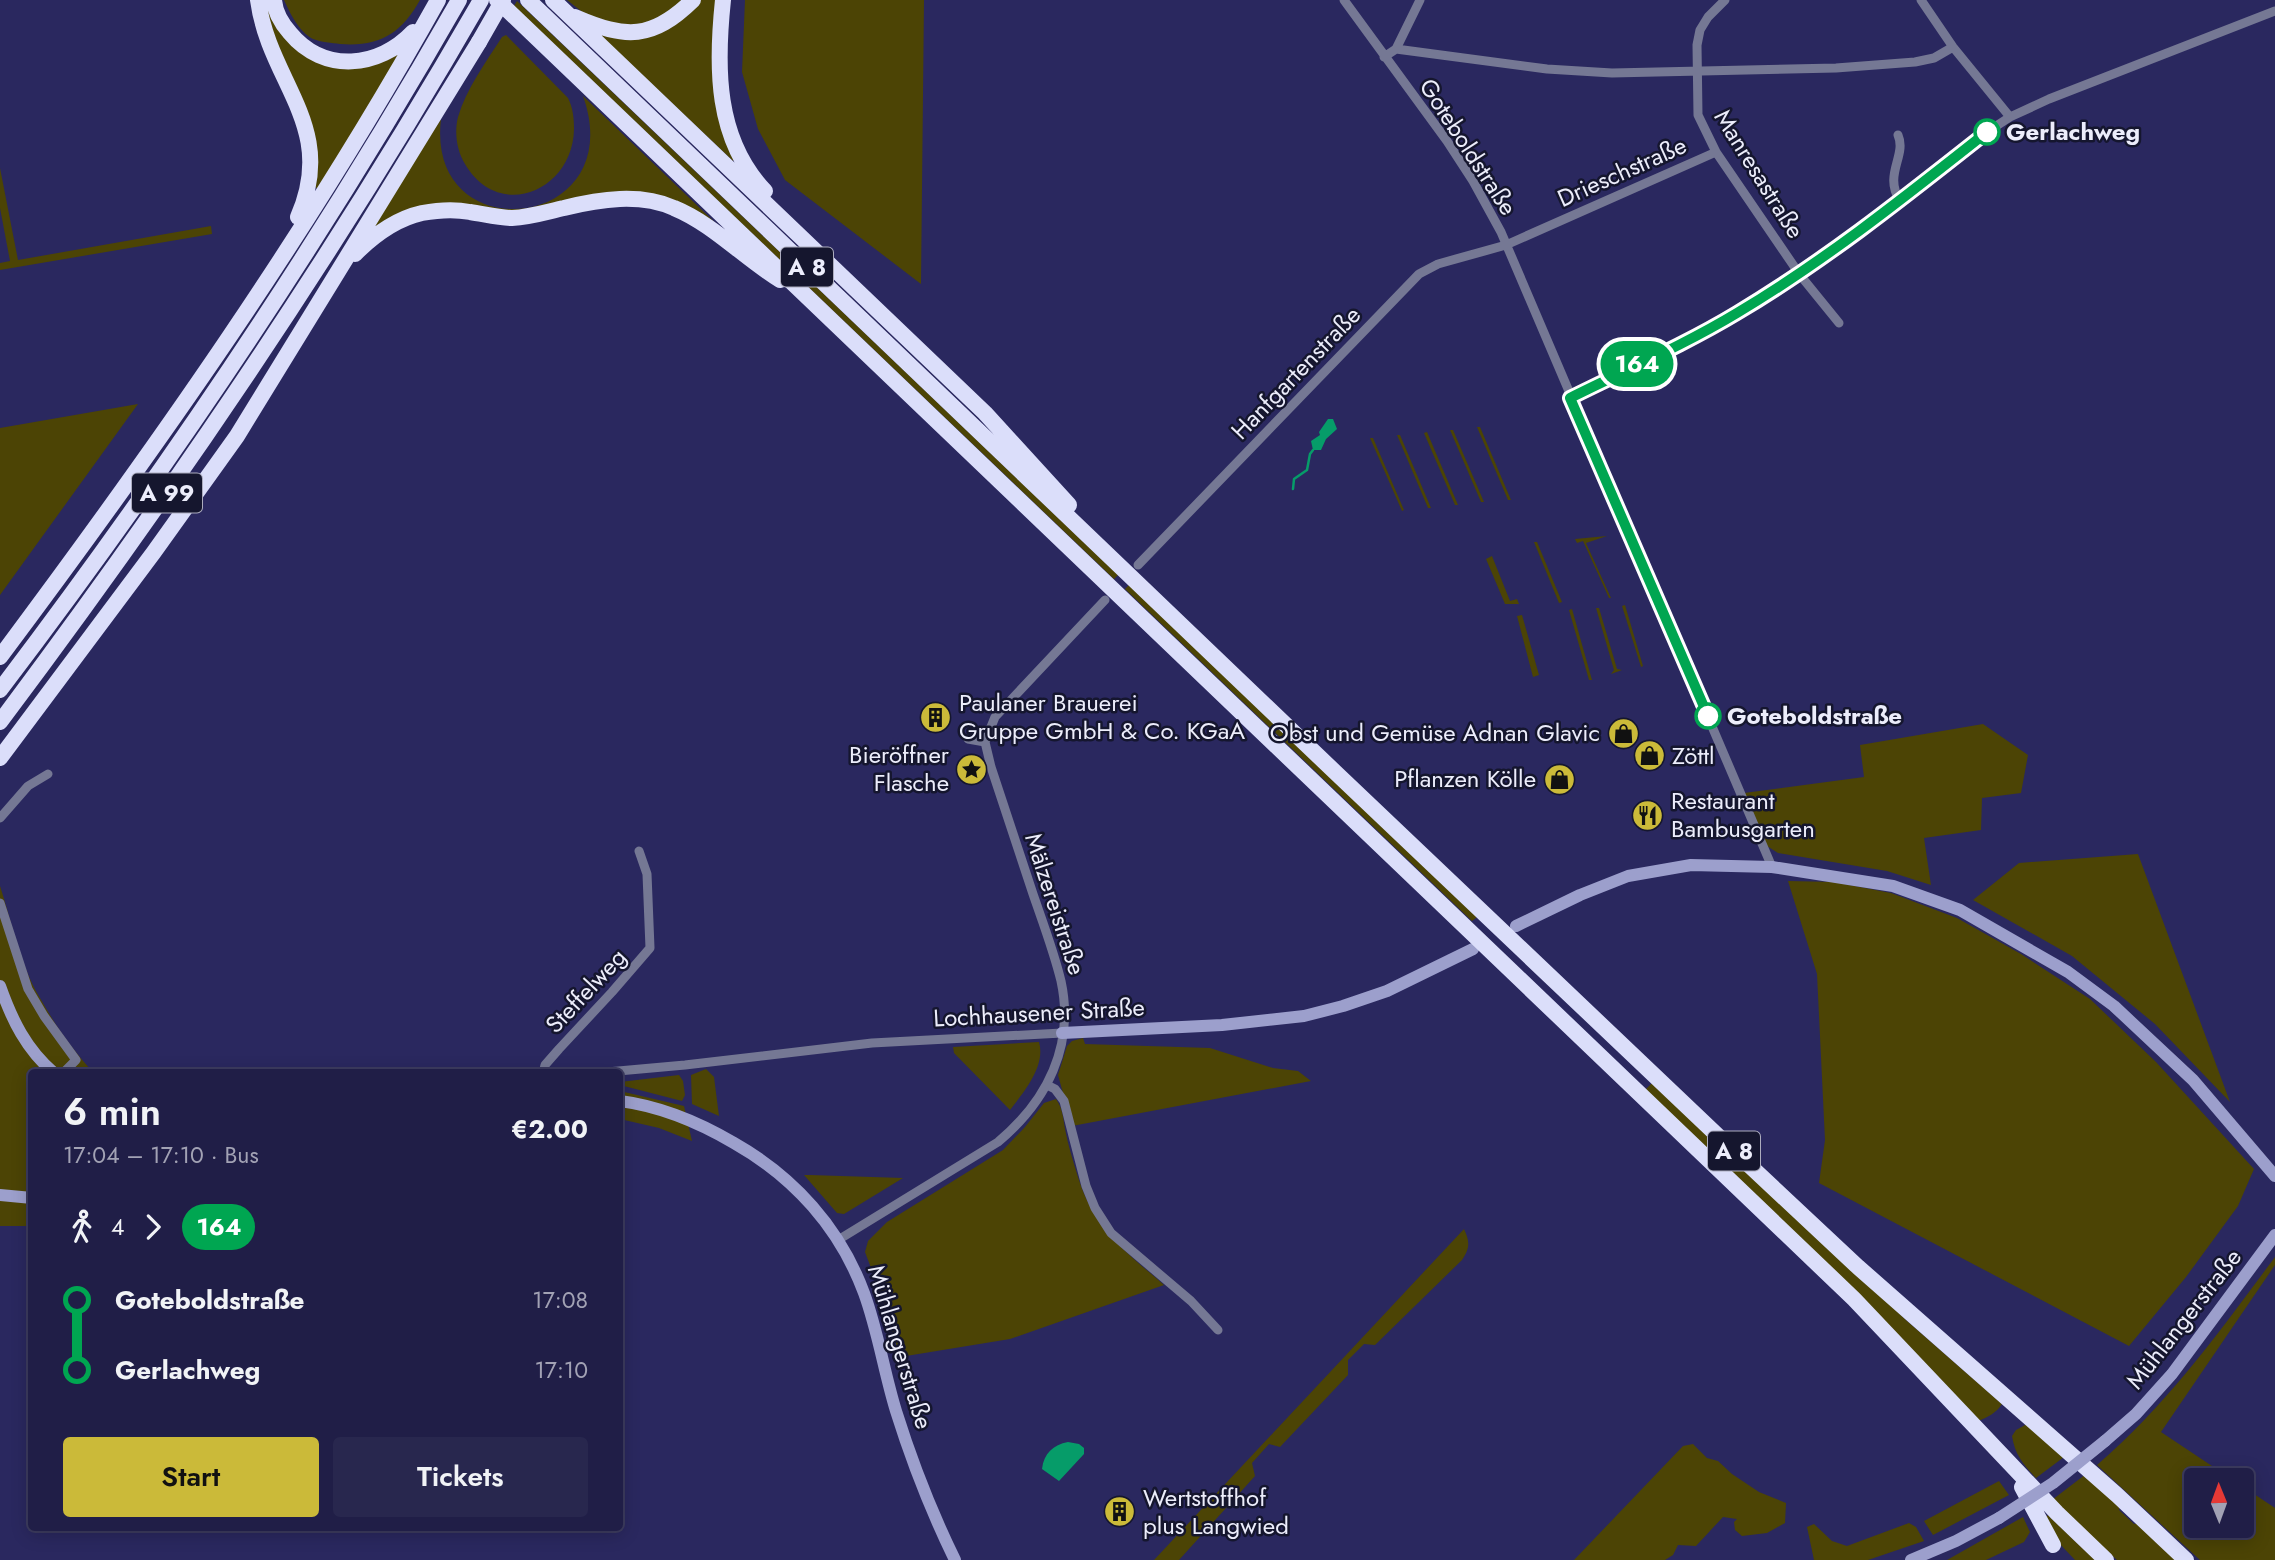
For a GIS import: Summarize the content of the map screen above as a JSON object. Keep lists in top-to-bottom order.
{
  "streets": {
    "highway": ["A 8", "A 99"],
    "street": [
      "Goteboldstraße",
      "Drieschstraße",
      "Manresastraße",
      "Hanfgartenstraße",
      "Mälzereistraße",
      "Steffelweg",
      "Lochhausener Straße",
      "Mühlangerstraße"
    ]
  },
  "crossings": [
    ["Goteboldstraße", "Drieschstraße"],
    ["Goteboldstraße", "Hanfgartenstraße"],
    ["Drieschstraße", "Manresastraße"],
    ["Drieschstraße", "Hanfgartenstraße"],
    ["Mälzereistraße", "Lochhausener Straße"],
    ["Mälzereistraße", "Mühlangerstraße"]
  ],
  "places": {
    "other": ["Gerlachweg", "Goteboldstraße"],
    "building": ["Paulaner Brauerei Gruppe GmbH & Co. KGaA", "Wertstoffhof plus Langwied"],
    "shop": ["Obst und Gemüse Adnan Glavic", "Zöttl", "Pflanzen Kölle"],
    "place": ["Bieröffner Flasche"],
    "restaurant": ["Restaurant Bambusgarten"]
  },
  "lines": ["bus line 164"],
  "north": "top",
  "page": {
    "on_map": "164",
    "heading": ["6 min", "17:04 – 17:10 · Bus", "€2.00"],
    "legs": ["4", "164"],
    "list": [
      {
        "name": "Goteboldstraße",
        "value": "17:08"
      },
      {
        "name": "Gerlachweg",
        "value": "17:10"
      }
    ],
    "buttons": ["Start", "Tickets"]
  }
}
